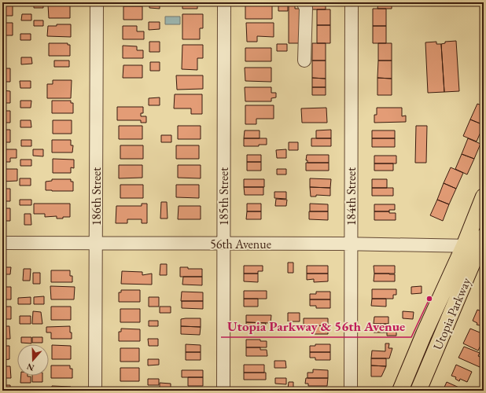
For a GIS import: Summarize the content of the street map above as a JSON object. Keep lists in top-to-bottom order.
{
  "streets": {
    "main road": ["Utopia Parkway"],
    "street": [
      "186th Street",
      "185th Street",
      "184th Street",
      "56th Avenue"
    ]
  },
  "crossings": [
    ["186th Street", "56th Avenue"],
    ["185th Street", "56th Avenue"],
    ["184th Street", "56th Avenue"],
    ["56th Avenue", "Utopia Parkway"]
  ],
  "places": ["Utopia Parkway & 56th Avenue"],
  "north": "bottom"
}
